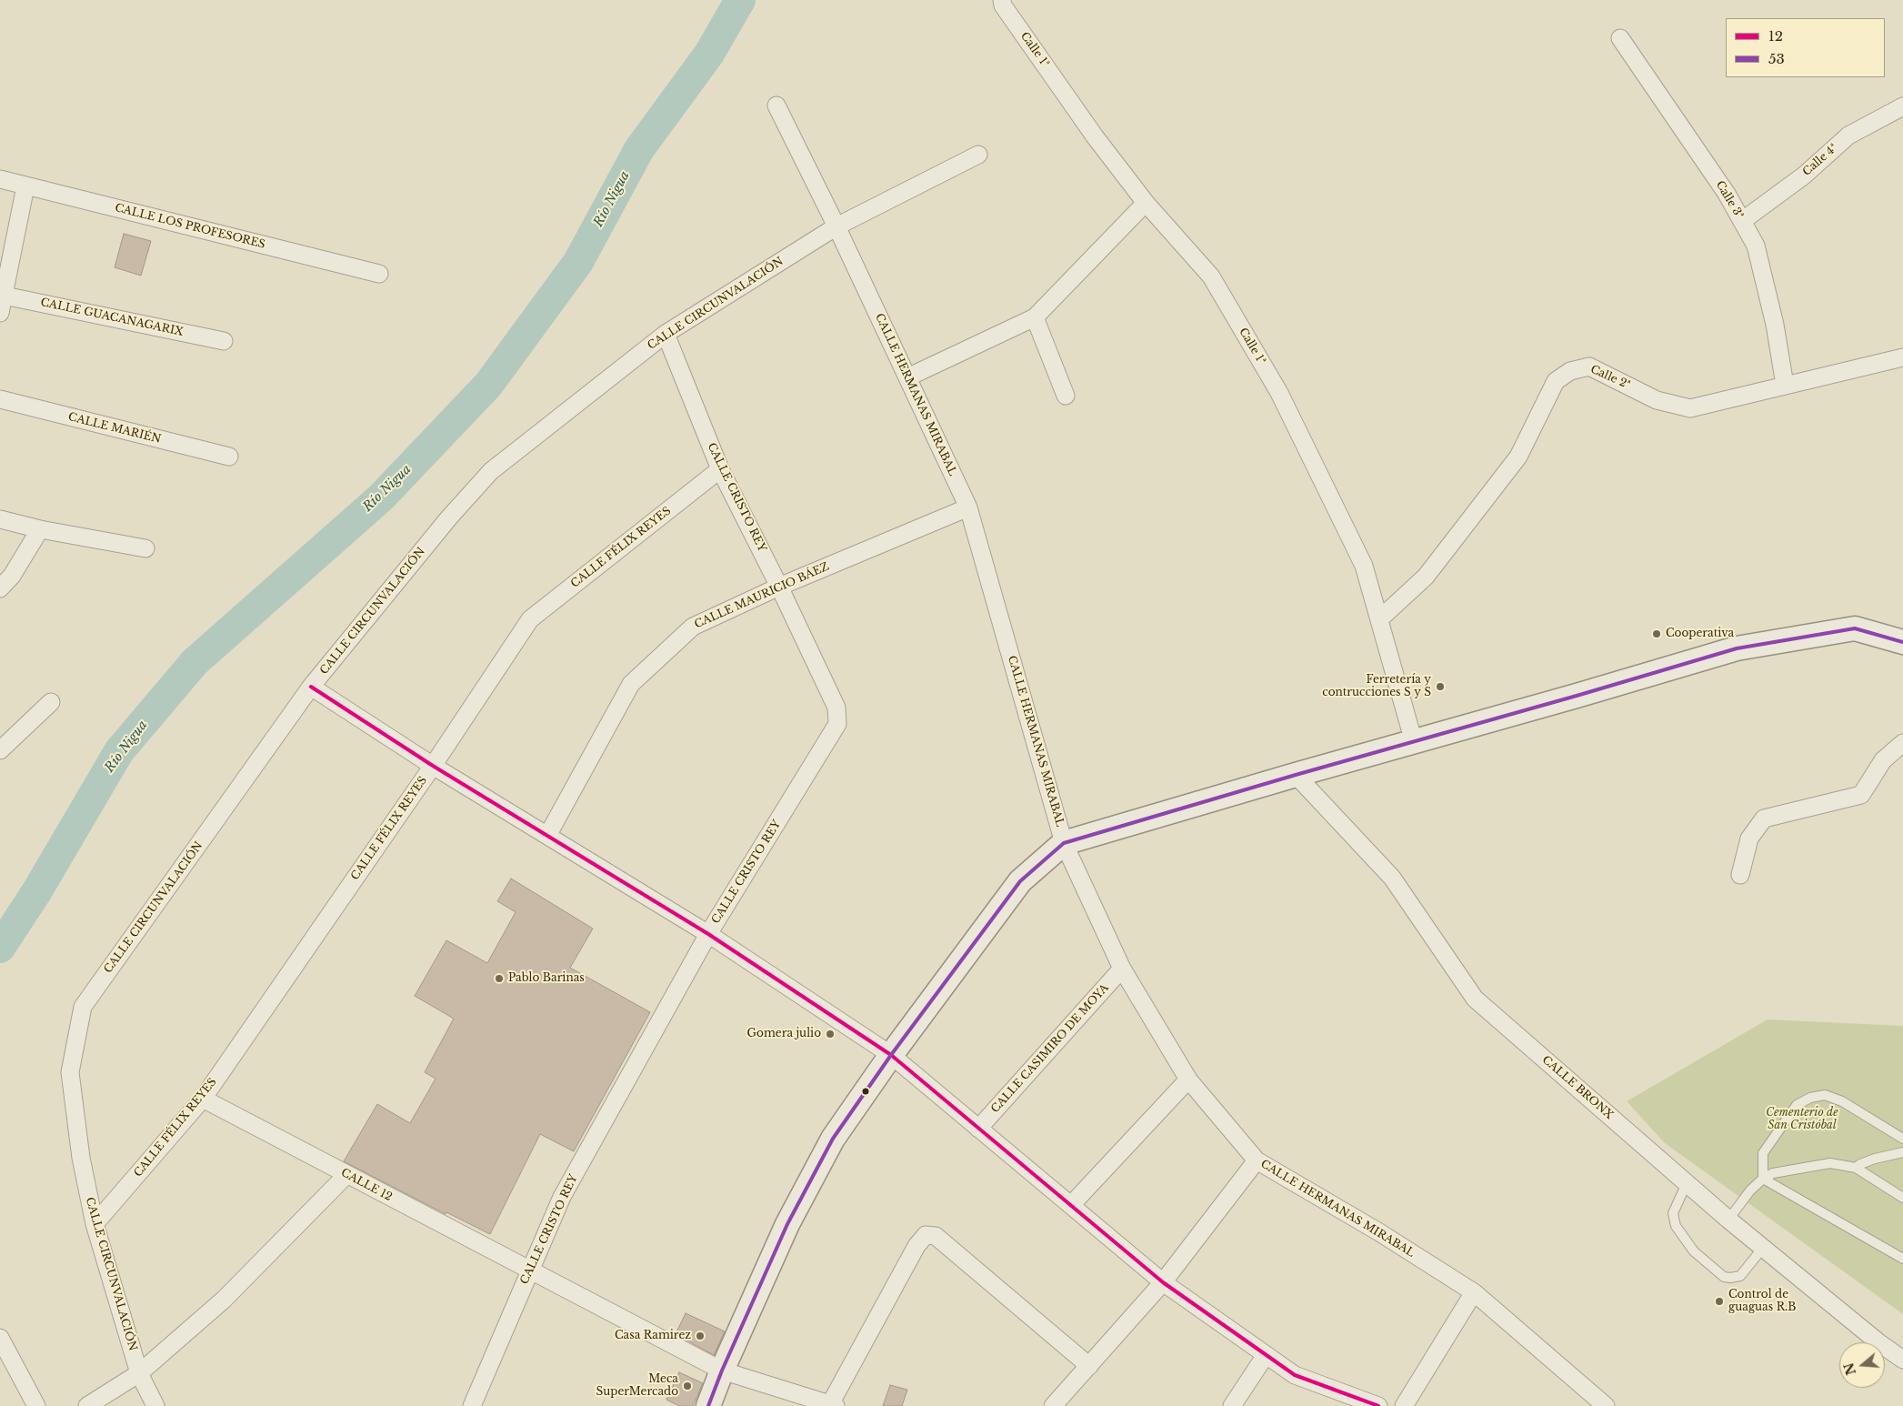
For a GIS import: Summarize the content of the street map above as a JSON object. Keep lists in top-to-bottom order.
{
  "streets": {
    "street": [
      "Calle 1ª",
      "Calle 4ª",
      "Calle 3ª",
      "CALLE LOS PROFESORES",
      "CALLE CIRCUNVALACIÓN",
      "CALLE GUACANAGARIX",
      "Calle 2ª",
      "CALLE HERMANAS MIRABAL",
      "CALLE MARIÉN",
      "CALLE CRISTO REY",
      "CALLE FÉLIX REYES",
      "CALLE MAURICIO BÁEZ",
      "CALLE CASIMIRO DE MOYA",
      "CALLE BRONX",
      "CALLE 12"
    ]
  },
  "crossings": [
    ["Calle 1ª", "Calle 2ª"],
    ["Calle 4ª", "Calle 3ª"],
    ["Calle 3ª", "Calle 2ª"],
    ["CALLE CIRCUNVALACIÓN", "CALLE HERMANAS MIRABAL"],
    ["CALLE CIRCUNVALACIÓN", "CALLE CRISTO REY"],
    ["CALLE CIRCUNVALACIÓN", "CALLE FÉLIX REYES"],
    ["CALLE HERMANAS MIRABAL", "CALLE MAURICIO BÁEZ"],
    ["CALLE HERMANAS MIRABAL", "CALLE CASIMIRO DE MOYA"],
    ["CALLE CRISTO REY", "CALLE FÉLIX REYES"],
    ["CALLE CRISTO REY", "CALLE MAURICIO BÁEZ"],
    ["CALLE CRISTO REY", "CALLE 12"],
    ["CALLE FÉLIX REYES", "CALLE 12"]
  ],
  "water": ["Río Nigua"],
  "parks": ["Cementerio de San Cristóbal"],
  "places": [
    "Cooperativa",
    "Ferretería y contrucciones S y S",
    "Pablo Barinas",
    "Gomera julio",
    "Control de guaguas R.B",
    "Casa Ramirez",
    "Meca SuperMercado"
  ],
  "lines": ["transit line 53", "transit line 12"],
  "legend": ["12", "53"],
  "north": "left"
}
